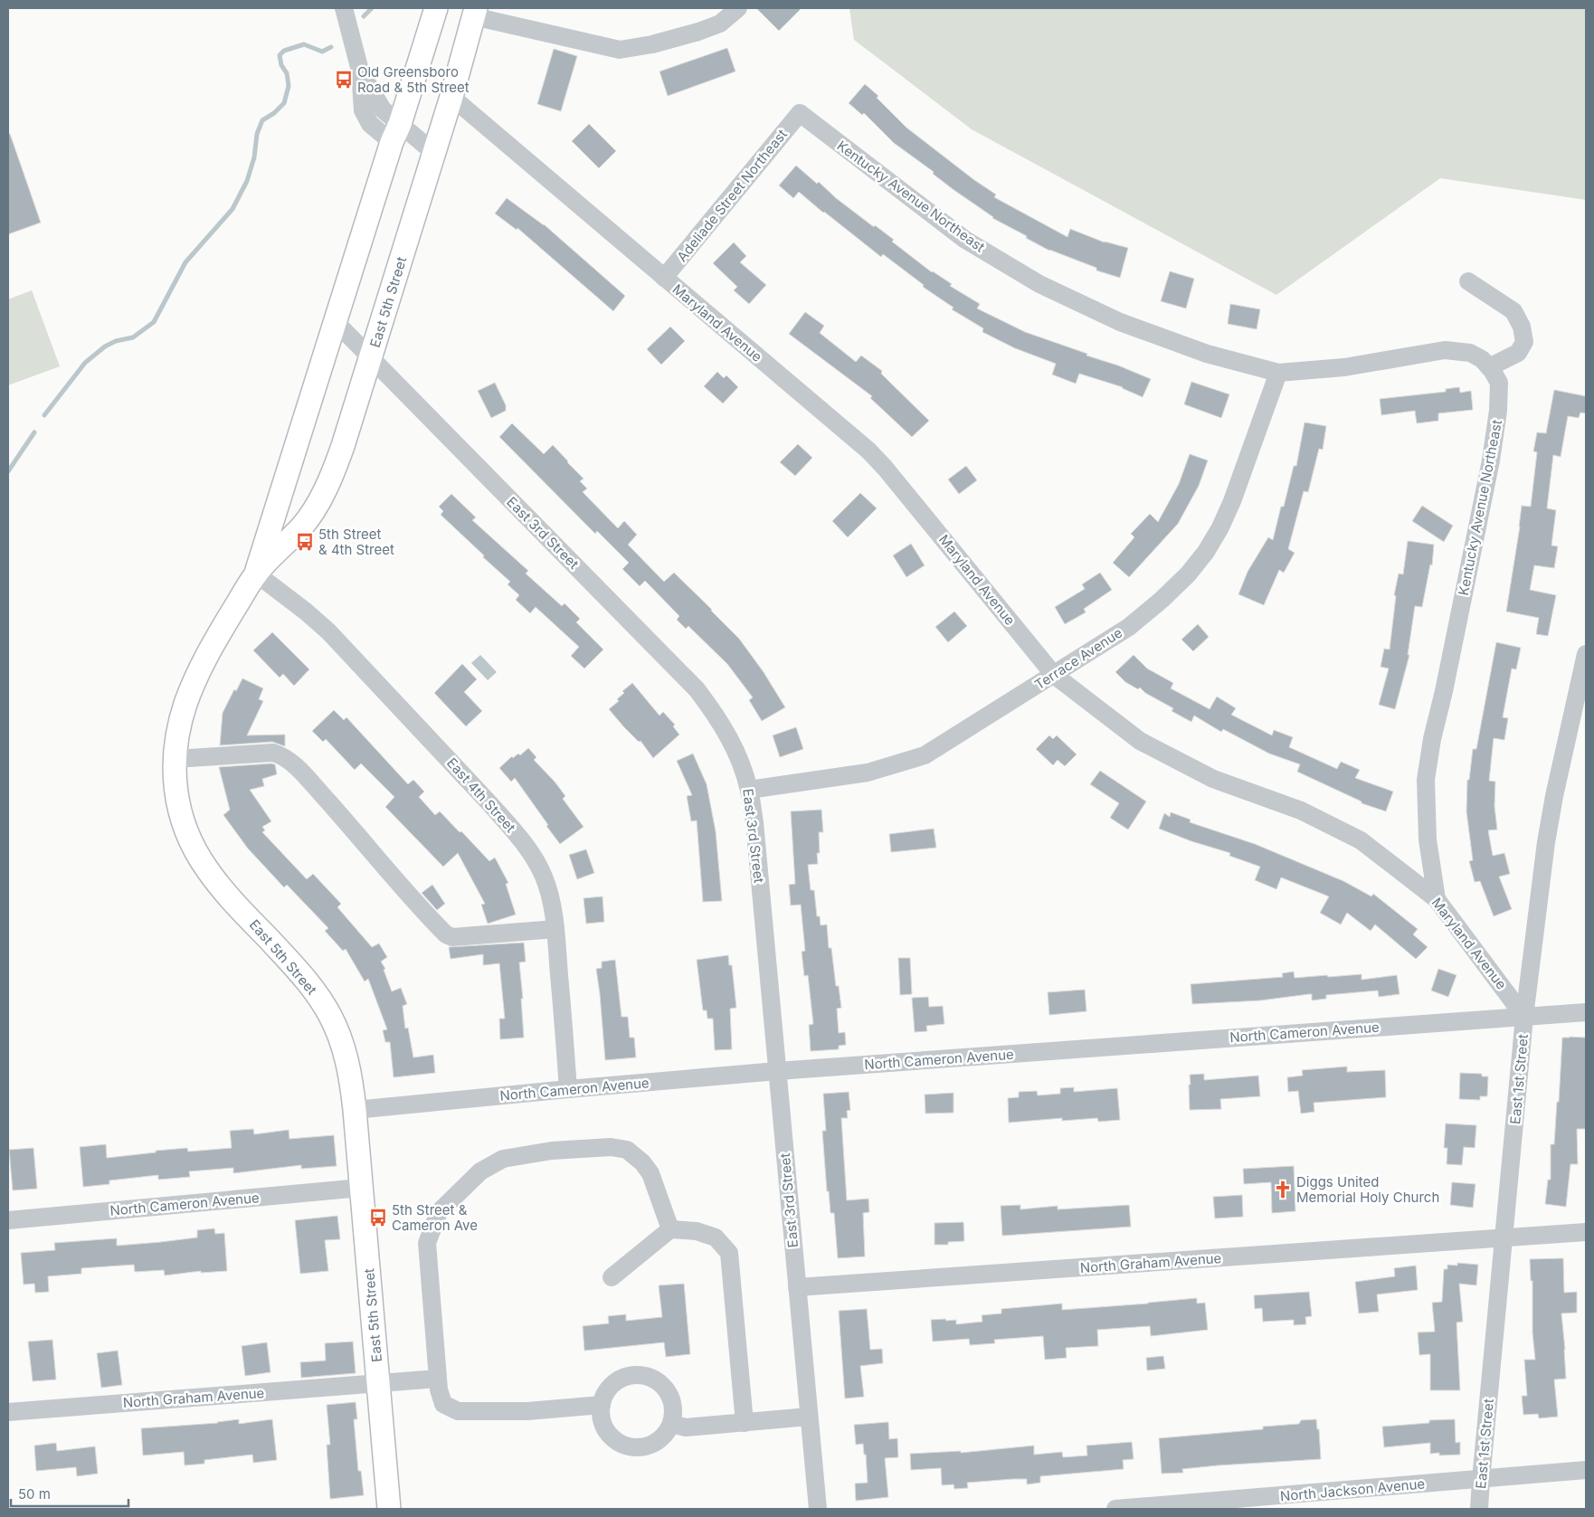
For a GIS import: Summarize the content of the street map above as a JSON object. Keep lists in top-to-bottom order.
{
  "streets": {
    "main road": ["East 5th Street"],
    "street": [
      "Adeliade Street Northeast",
      "Kentucky Avenue Northeast",
      "Maryland Avenue",
      "East 3rd Street",
      "Terrace Avenue",
      "East 4th Street",
      "North Cameron Avenue",
      "East 1st Street",
      "North Graham Avenue",
      "North Jackson Avenue"
    ]
  },
  "crossings": [
    ["Adeliade Street Northeast", "Kentucky Avenue Northeast"],
    ["Adeliade Street Northeast", "Maryland Avenue"],
    ["Kentucky Avenue Northeast", "Maryland Avenue"],
    ["Kentucky Avenue Northeast", "Terrace Avenue"],
    ["East 5th Street", "Maryland Avenue"],
    ["East 5th Street", "East 3rd Street"],
    ["East 5th Street", "East 4th Street"],
    ["East 5th Street", "North Cameron Avenue"],
    ["East 5th Street", "North Graham Avenue"],
    ["Maryland Avenue", "Terrace Avenue"],
    ["Maryland Avenue", "North Cameron Avenue"],
    ["Maryland Avenue", "East 1st Street"],
    ["East 3rd Street", "Terrace Avenue"],
    ["East 3rd Street", "North Cameron Avenue"],
    ["East 3rd Street", "North Graham Avenue"],
    ["East 4th Street", "North Cameron Avenue"],
    ["North Cameron Avenue", "East 1st Street"],
    ["East 1st Street", "North Graham Avenue"],
    ["East 1st Street", "North Jackson Avenue"]
  ],
  "places": {
    "bus stop": ["Old Greensboro Road & 5th Street", "5th Street & 4th Street", "5th Street & Cameron Ave"],
    "church": ["Diggs United Memorial Holy Church"]
  },
  "scale_bar": "50 m"
}
